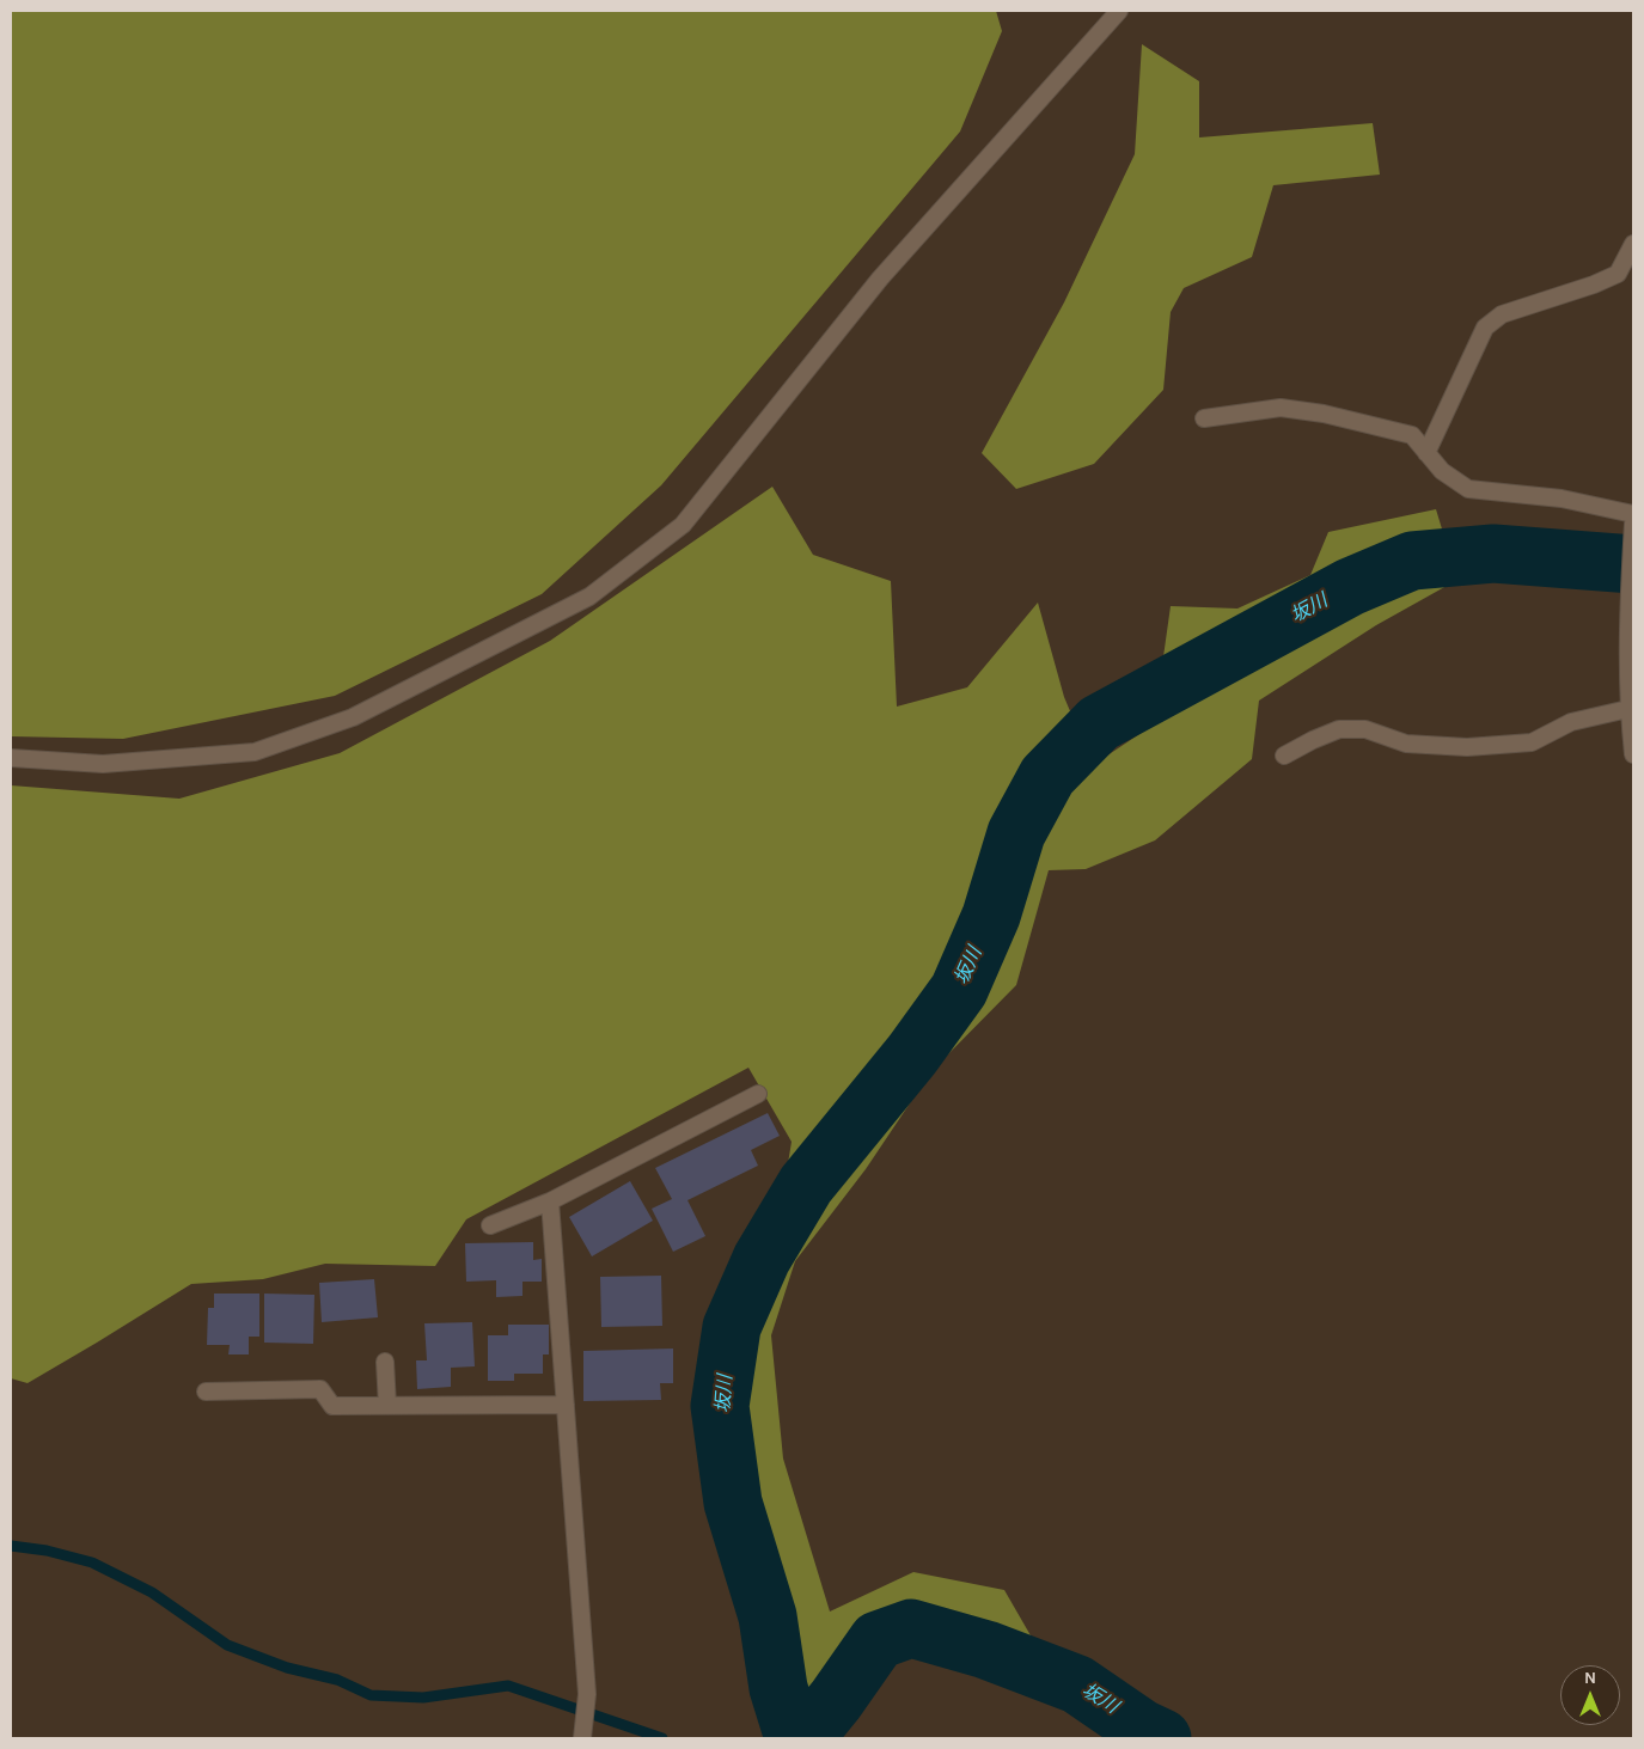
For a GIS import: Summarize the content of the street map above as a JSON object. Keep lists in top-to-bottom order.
{
  "water": ["坂川"],
  "north": "top"
}
